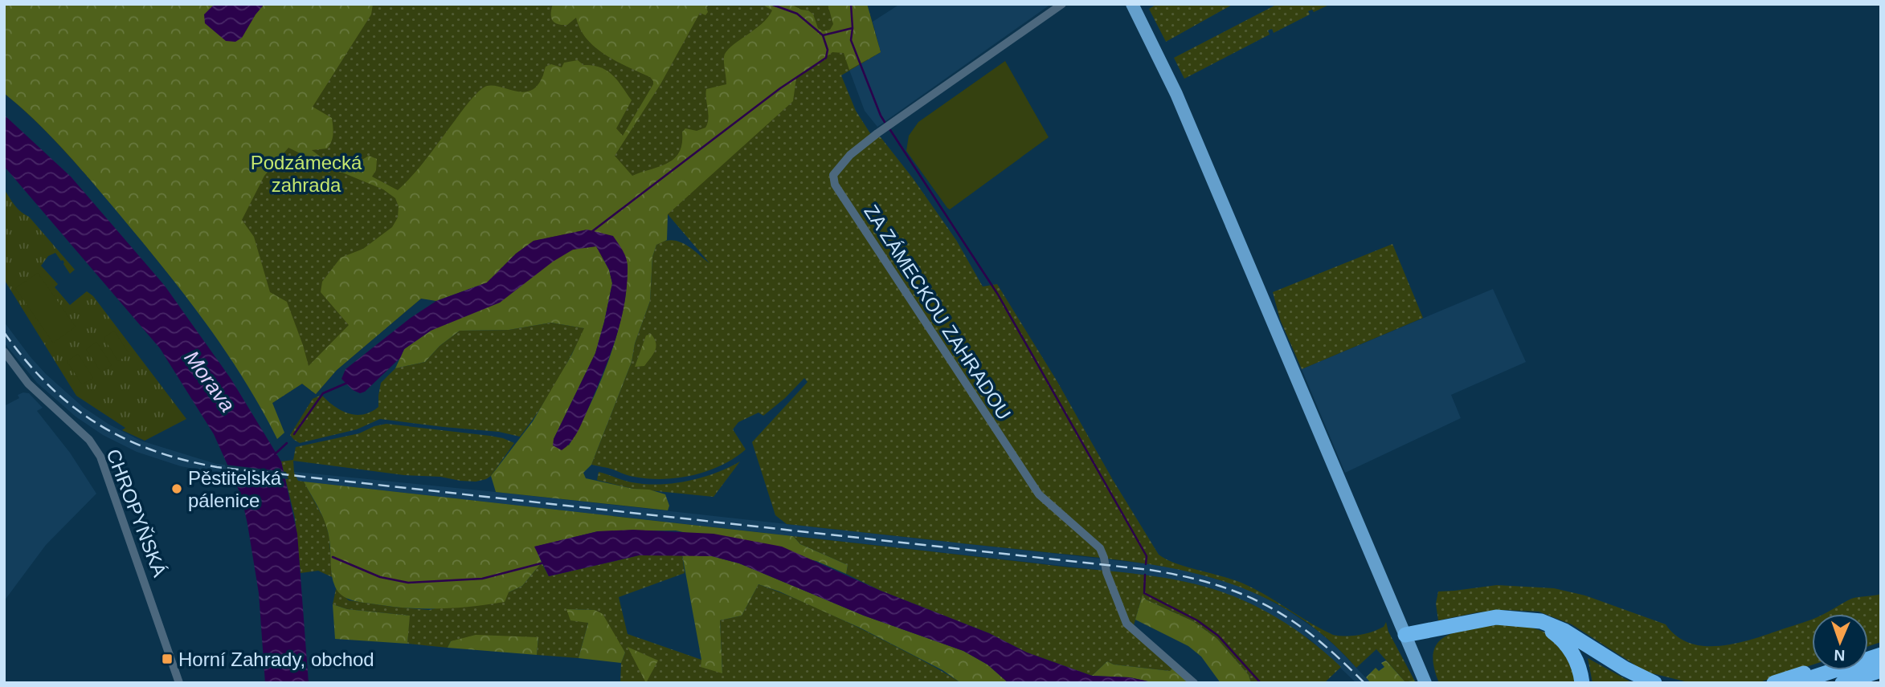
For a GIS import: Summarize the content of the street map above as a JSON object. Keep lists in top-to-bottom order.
{
  "streets": {
    "street": ["ZA ZÁMECKOU ZAHRADOU", "CHROPYŇSKÁ"]
  },
  "water": ["Morava"],
  "parks": ["Podzámecká zahrada"],
  "places": {
    "other": ["Pěstitelská pálenice"],
    "transit": ["Horní Zahrady, obchod"]
  },
  "north": "bottom"
}
